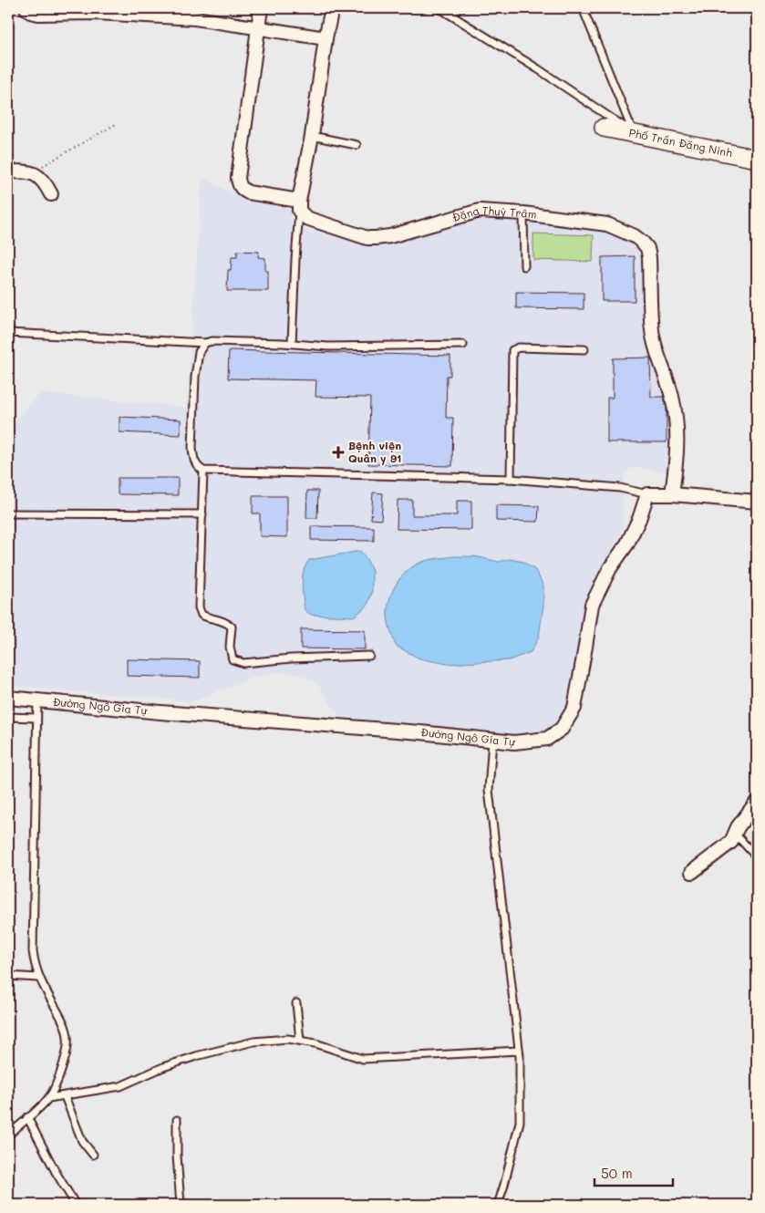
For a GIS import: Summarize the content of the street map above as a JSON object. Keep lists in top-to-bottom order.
{
  "streets": {
    "street": ["Phố Trần Đăng Ninh", "Đặng Thuỳ Trâm", "Đường Ngô Gia Tự"]
  },
  "places": {
    "health": ["Bệnh viện Quân y 91"]
  },
  "scale_bar": "50 m"
}
